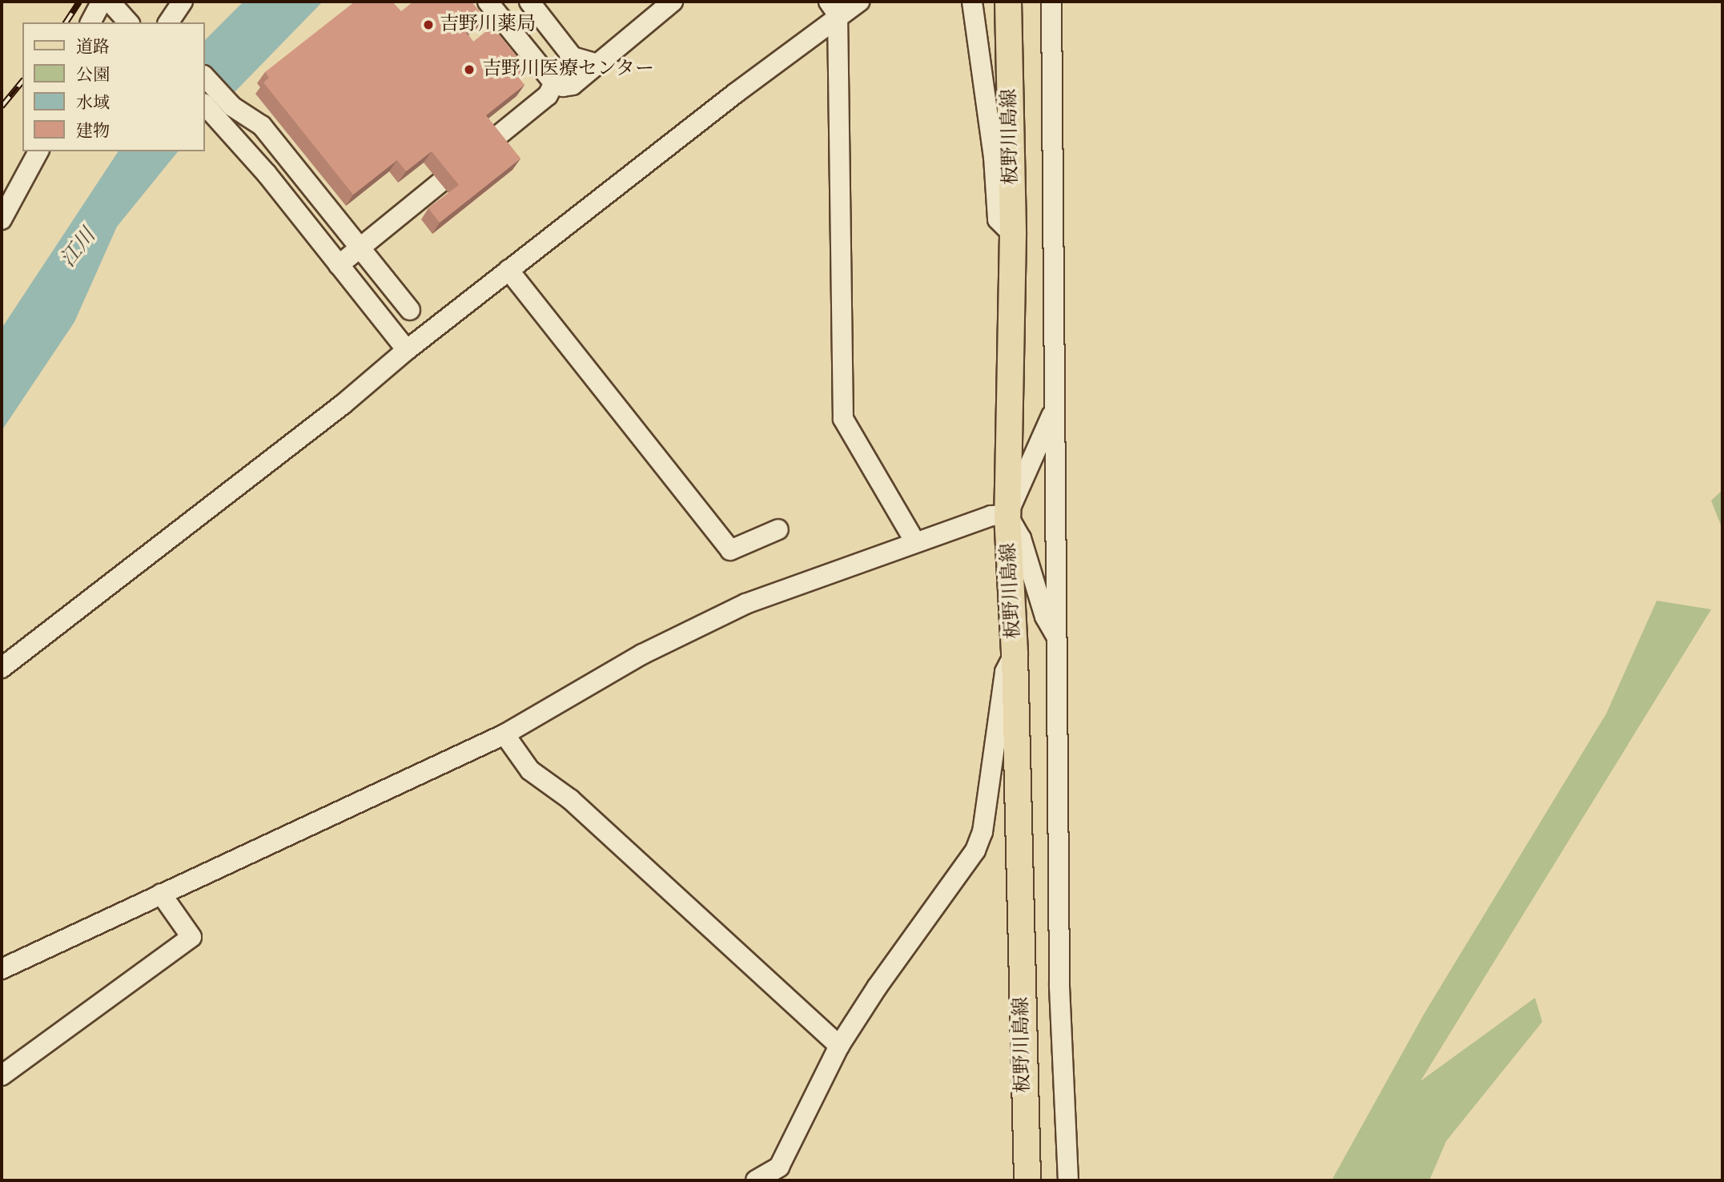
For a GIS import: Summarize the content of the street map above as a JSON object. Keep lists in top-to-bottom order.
{
  "streets": {
    "main road": ["板野川島線"]
  },
  "water": ["江川"],
  "places": ["吉野川薬局", "吉野川医療センター"],
  "legend": [
    "道路",
    "公園",
    "水域",
    "建物"
  ]
}
